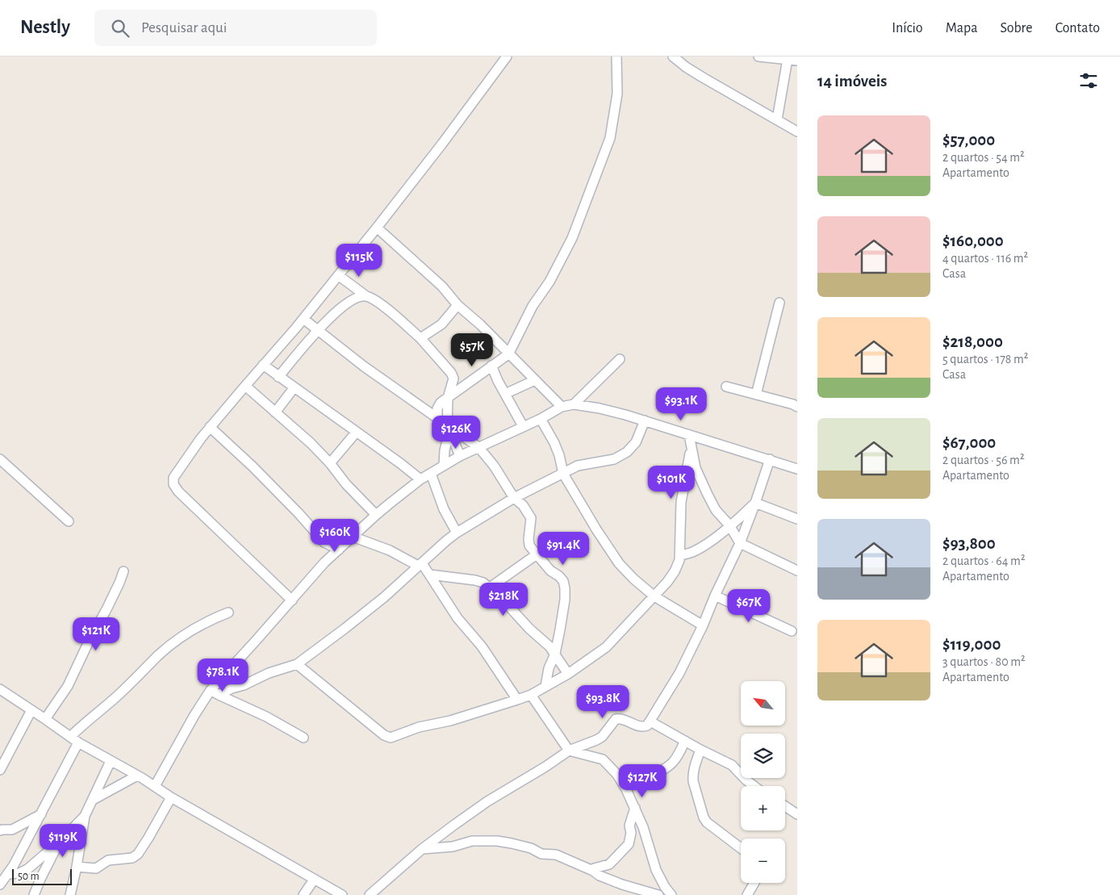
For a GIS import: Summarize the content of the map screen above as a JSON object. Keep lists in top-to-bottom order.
{
  "scale_bar": "50 m",
  "north": "top left",
  "page": {
    "header": "Nestly",
    "search": "Pesquisar aqui",
    "nav": [
      "Início",
      "Mapa",
      "Sobre",
      "Contato"
    ],
    "heading": "14 imóveis",
    "list": [
      {
        "name": "$57,000",
        "note": "2 quartos · 54 m² · Apartamento"
      },
      {
        "name": "$160,000",
        "note": "4 quartos · 116 m² · Casa"
      },
      {
        "name": "$218,000",
        "note": "5 quartos · 178 m² · Casa"
      },
      {
        "name": "$67,000",
        "note": "2 quartos · 56 m² · Apartamento"
      },
      {
        "name": "$93,800",
        "note": "2 quartos · 64 m² · Apartamento"
      },
      {
        "name": "$119,000",
        "note": "3 quartos · 80 m² · Apartamento"
      }
    ],
    "price": [
      "$115K",
      "$57K",
      "$93.1K",
      "$126K",
      "$101K",
      "$160K",
      "$91.4K",
      "$218K",
      "$67K",
      "$121K",
      "$78.1K",
      "$93.8K",
      "$127K",
      "$119K"
    ],
    "map_buttons": ["+", "−"],
    "scale": "50 m"
  }
}
